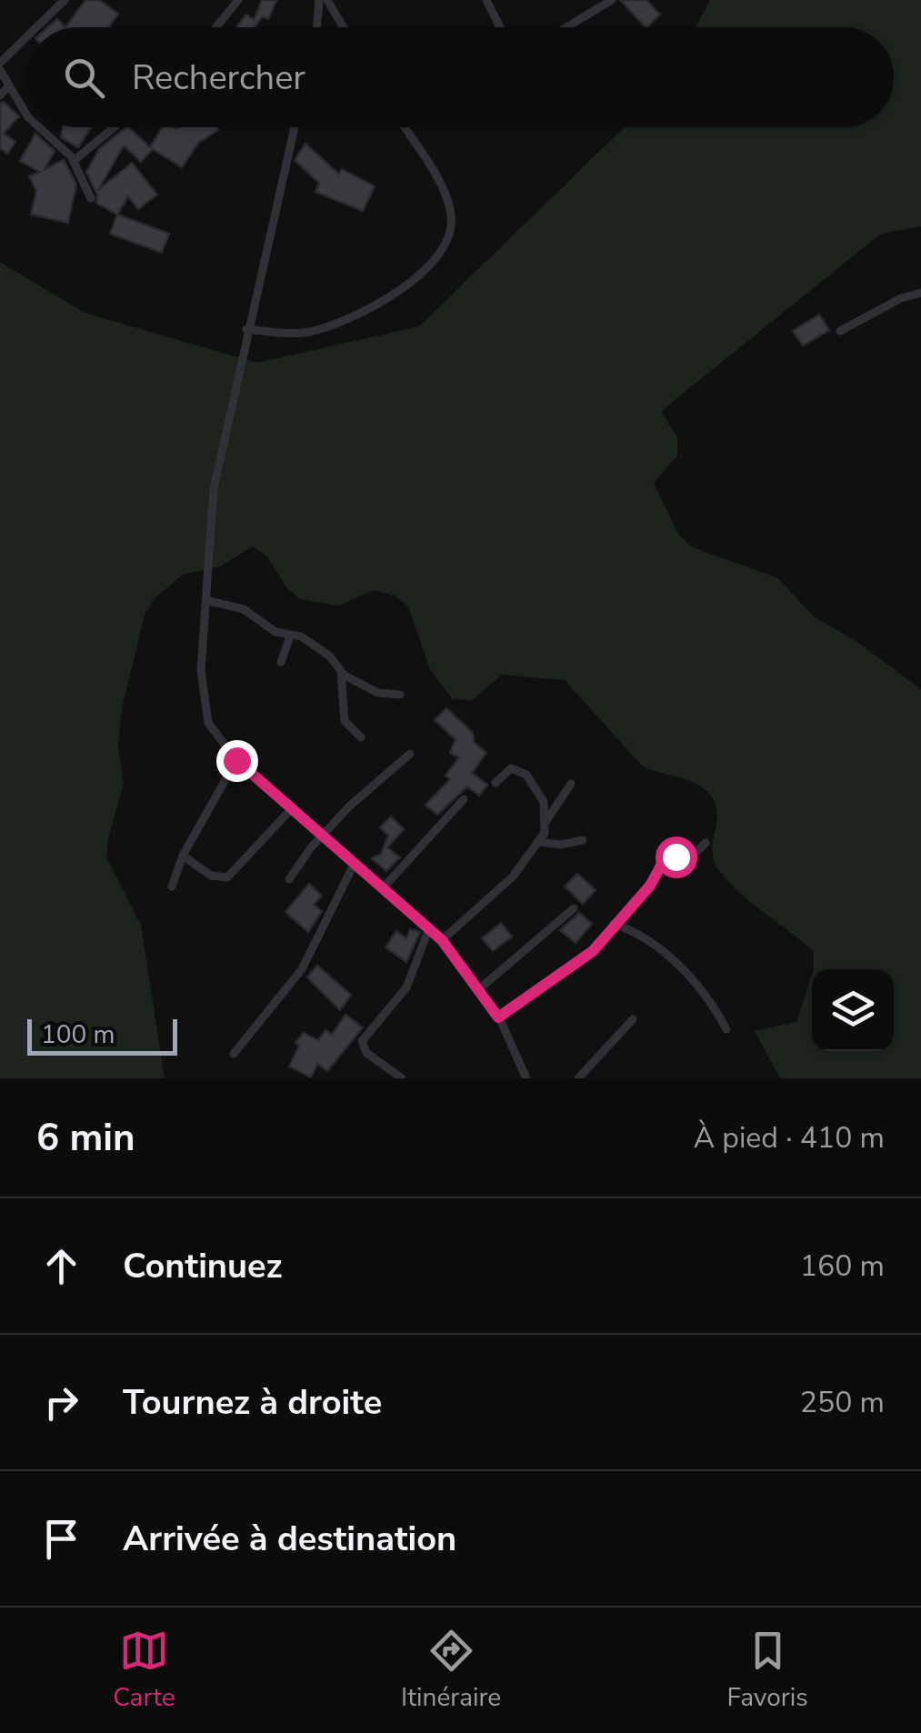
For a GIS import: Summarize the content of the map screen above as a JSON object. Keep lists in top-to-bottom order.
{
  "scale_bar": "100 m",
  "page": {
    "search": "Rechercher",
    "scale": "100 m",
    "heading": ["6 min", "À pied · 410 m"],
    "list": [
      ["Continuez", "160 m"],
      ["Tournez à droite", "250 m"],
      "Arrivée à destination"
    ],
    "nav": ["Carte", "Itinéraire", "Favoris"]
  }
}
